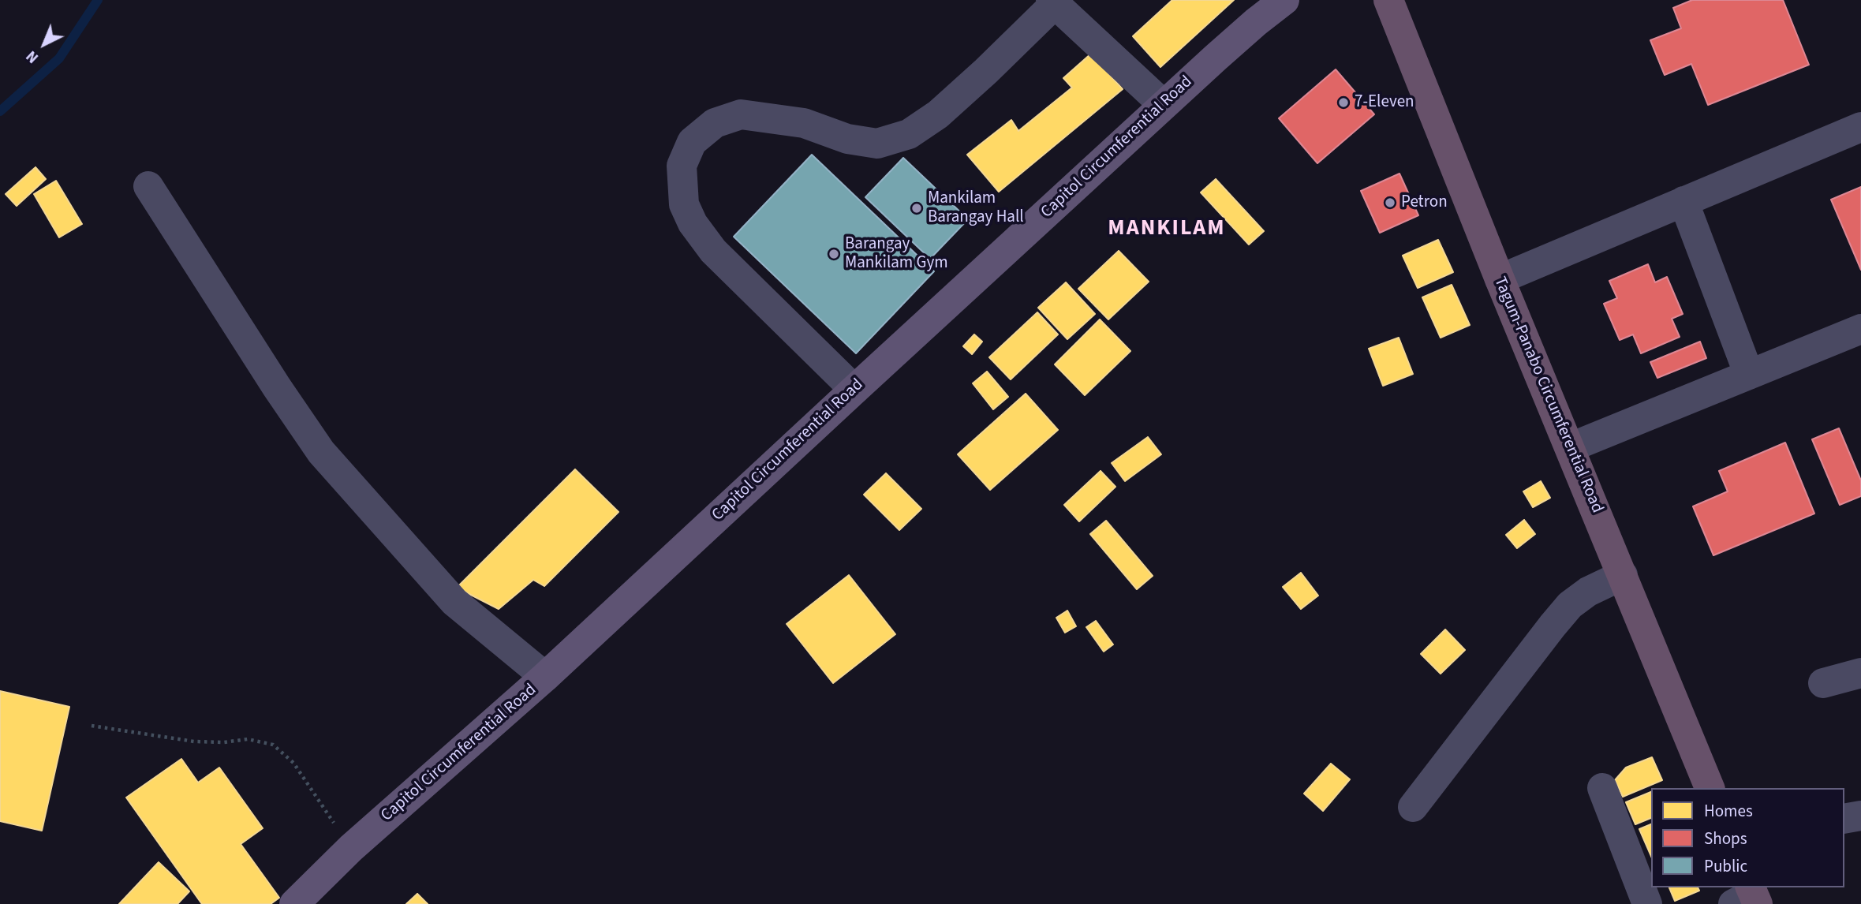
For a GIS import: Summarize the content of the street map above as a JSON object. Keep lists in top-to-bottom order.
{
  "streets": {
    "highway": ["Tagum-Panabo Circumferential Road"],
    "main road": ["Capitol Circumferential Road"]
  },
  "districts": ["MANKILAM"],
  "places": [
    "7-Eleven",
    "Petron",
    "Mankilam Barangay Hall",
    "Barangay Mankilam Gym"
  ],
  "legend": ["Homes", "Shops", "Public"],
  "north": "bottom left"
}
